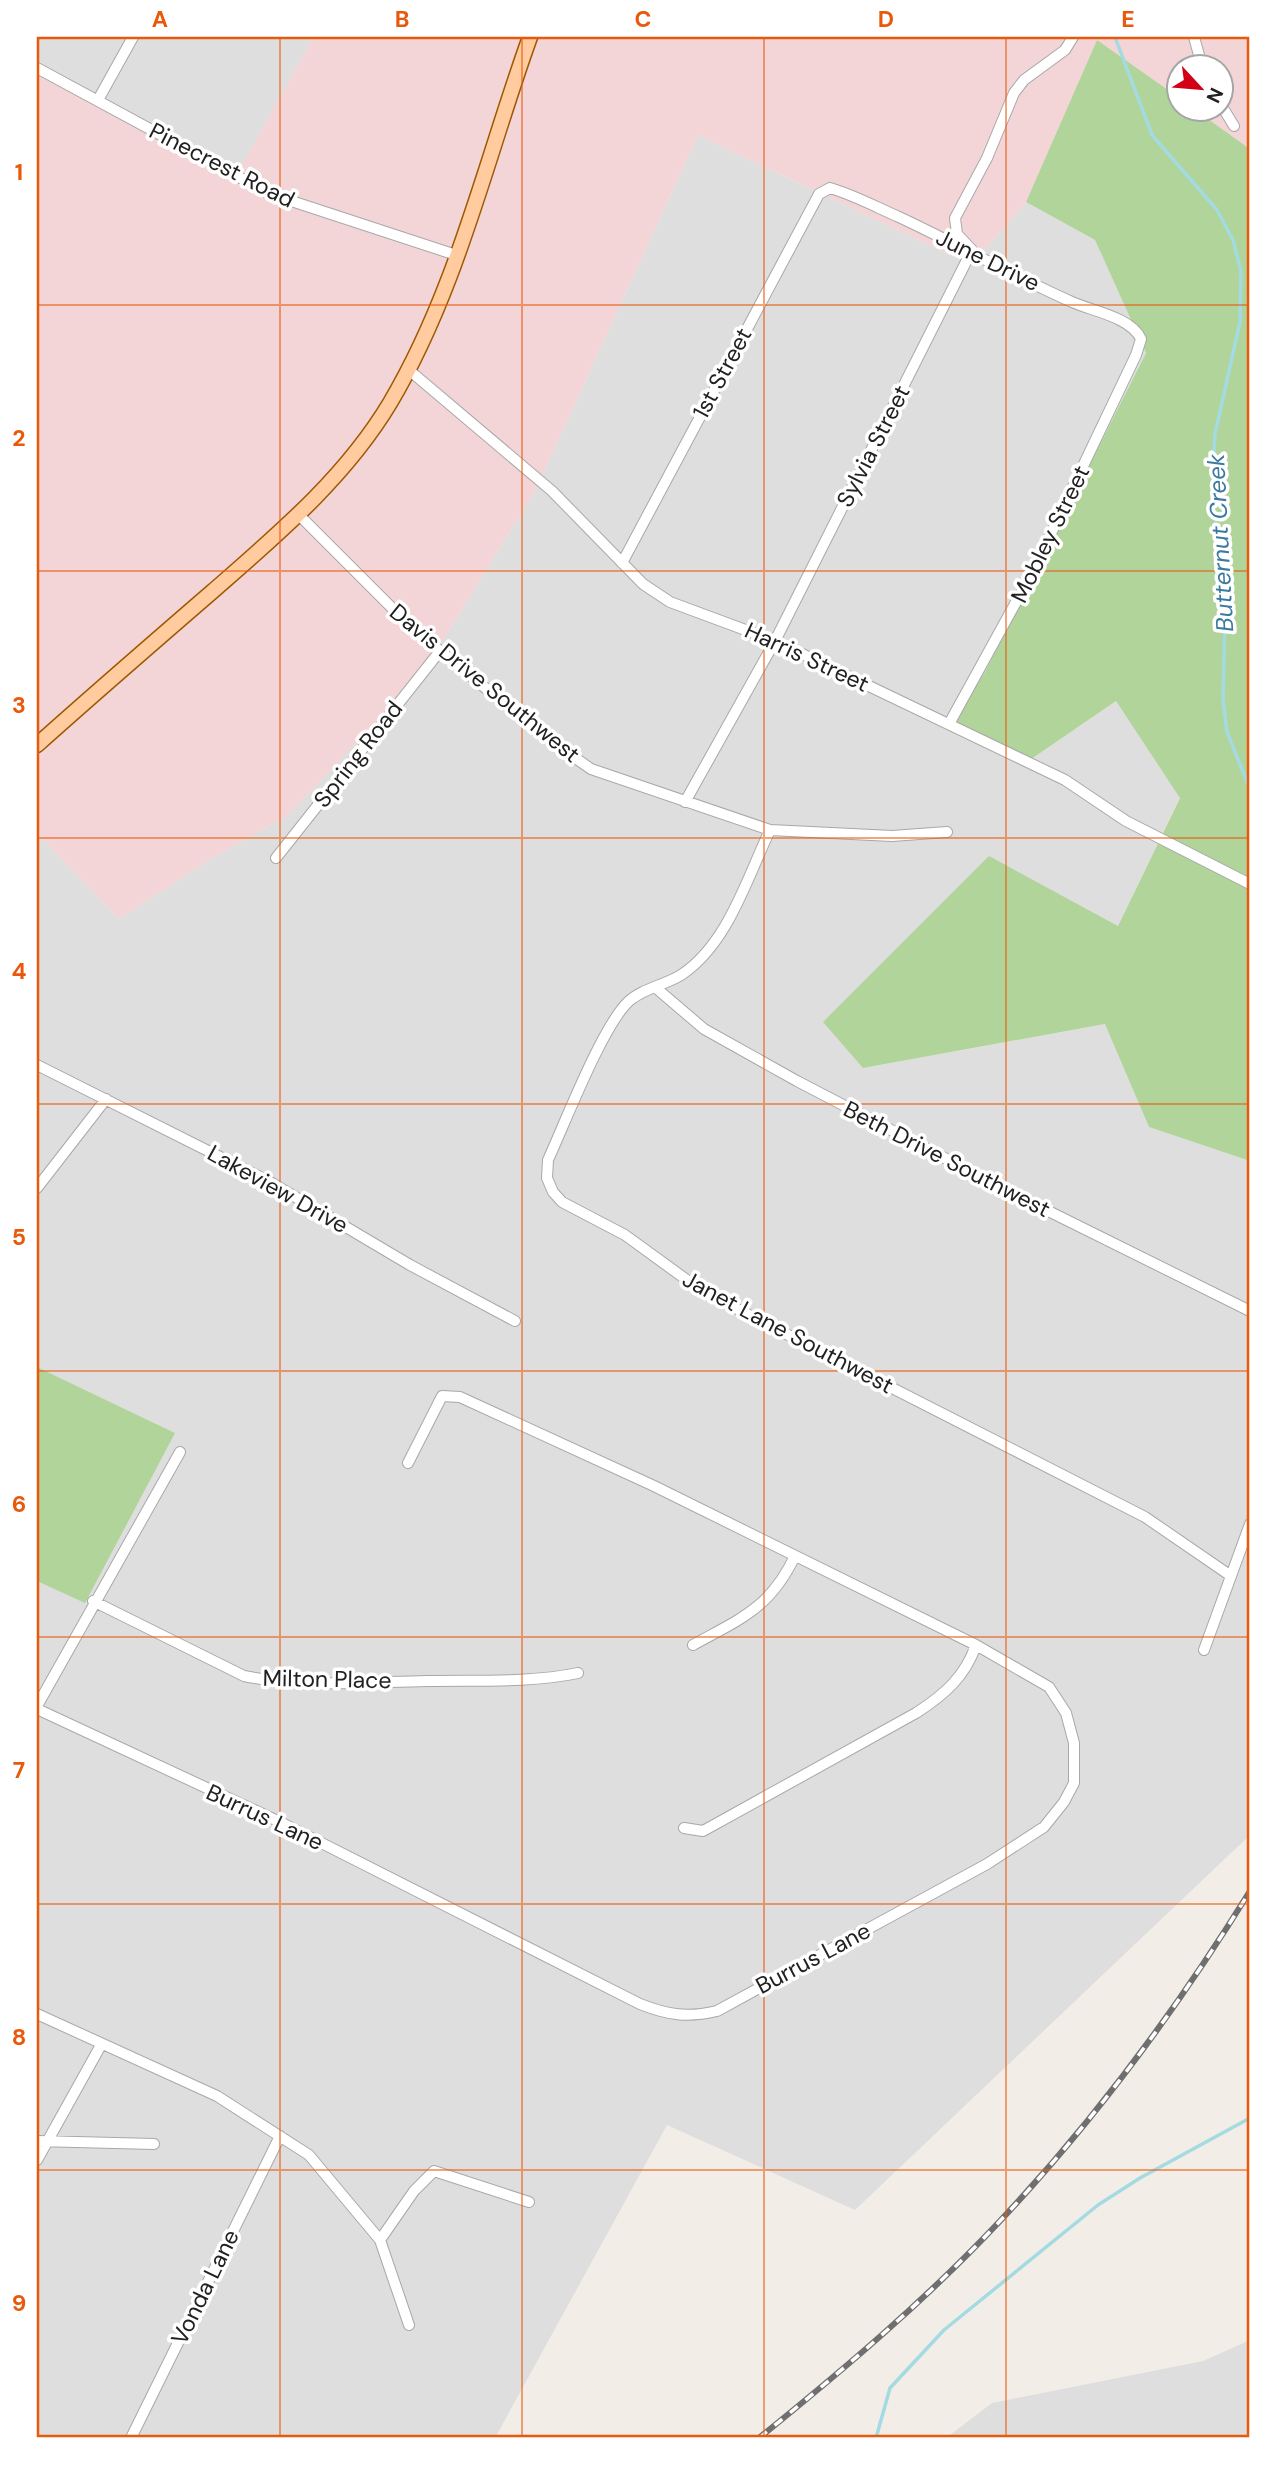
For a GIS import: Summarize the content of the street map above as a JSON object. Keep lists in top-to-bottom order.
{
  "streets": {
    "street": [
      "Pinecrest Road",
      "June Drive",
      "1st Street",
      "Sylvia Street",
      "Mobley Street",
      "Harris Street",
      "Davis Drive Southwest",
      "Spring Road",
      "Beth Drive Southwest",
      "Lakeview Drive",
      "Janet Lane Southwest",
      "Milton Place",
      "Burrus Lane",
      "Vonda Lane"
    ]
  },
  "crossings": [
    ["June Drive", "1st Street"],
    ["June Drive", "Sylvia Street"],
    ["June Drive", "Mobley Street"],
    ["1st Street", "Harris Street"],
    ["Sylvia Street", "Harris Street"],
    ["Sylvia Street", "Davis Drive Southwest"],
    ["Mobley Street", "Harris Street"],
    ["Davis Drive Southwest", "Spring Road"],
    ["Davis Drive Southwest", "Janet Lane Southwest"],
    ["Beth Drive Southwest", "Janet Lane Southwest"]
  ],
  "water": ["Butternut Creek"],
  "north": "bottom right",
  "grid": {
    "columns": [
      "A",
      "B",
      "C",
      "D",
      "E"
    ],
    "rows": [
      "1",
      "2",
      "3",
      "4",
      "5",
      "6",
      "7",
      "8",
      "9"
    ]
  }
}
